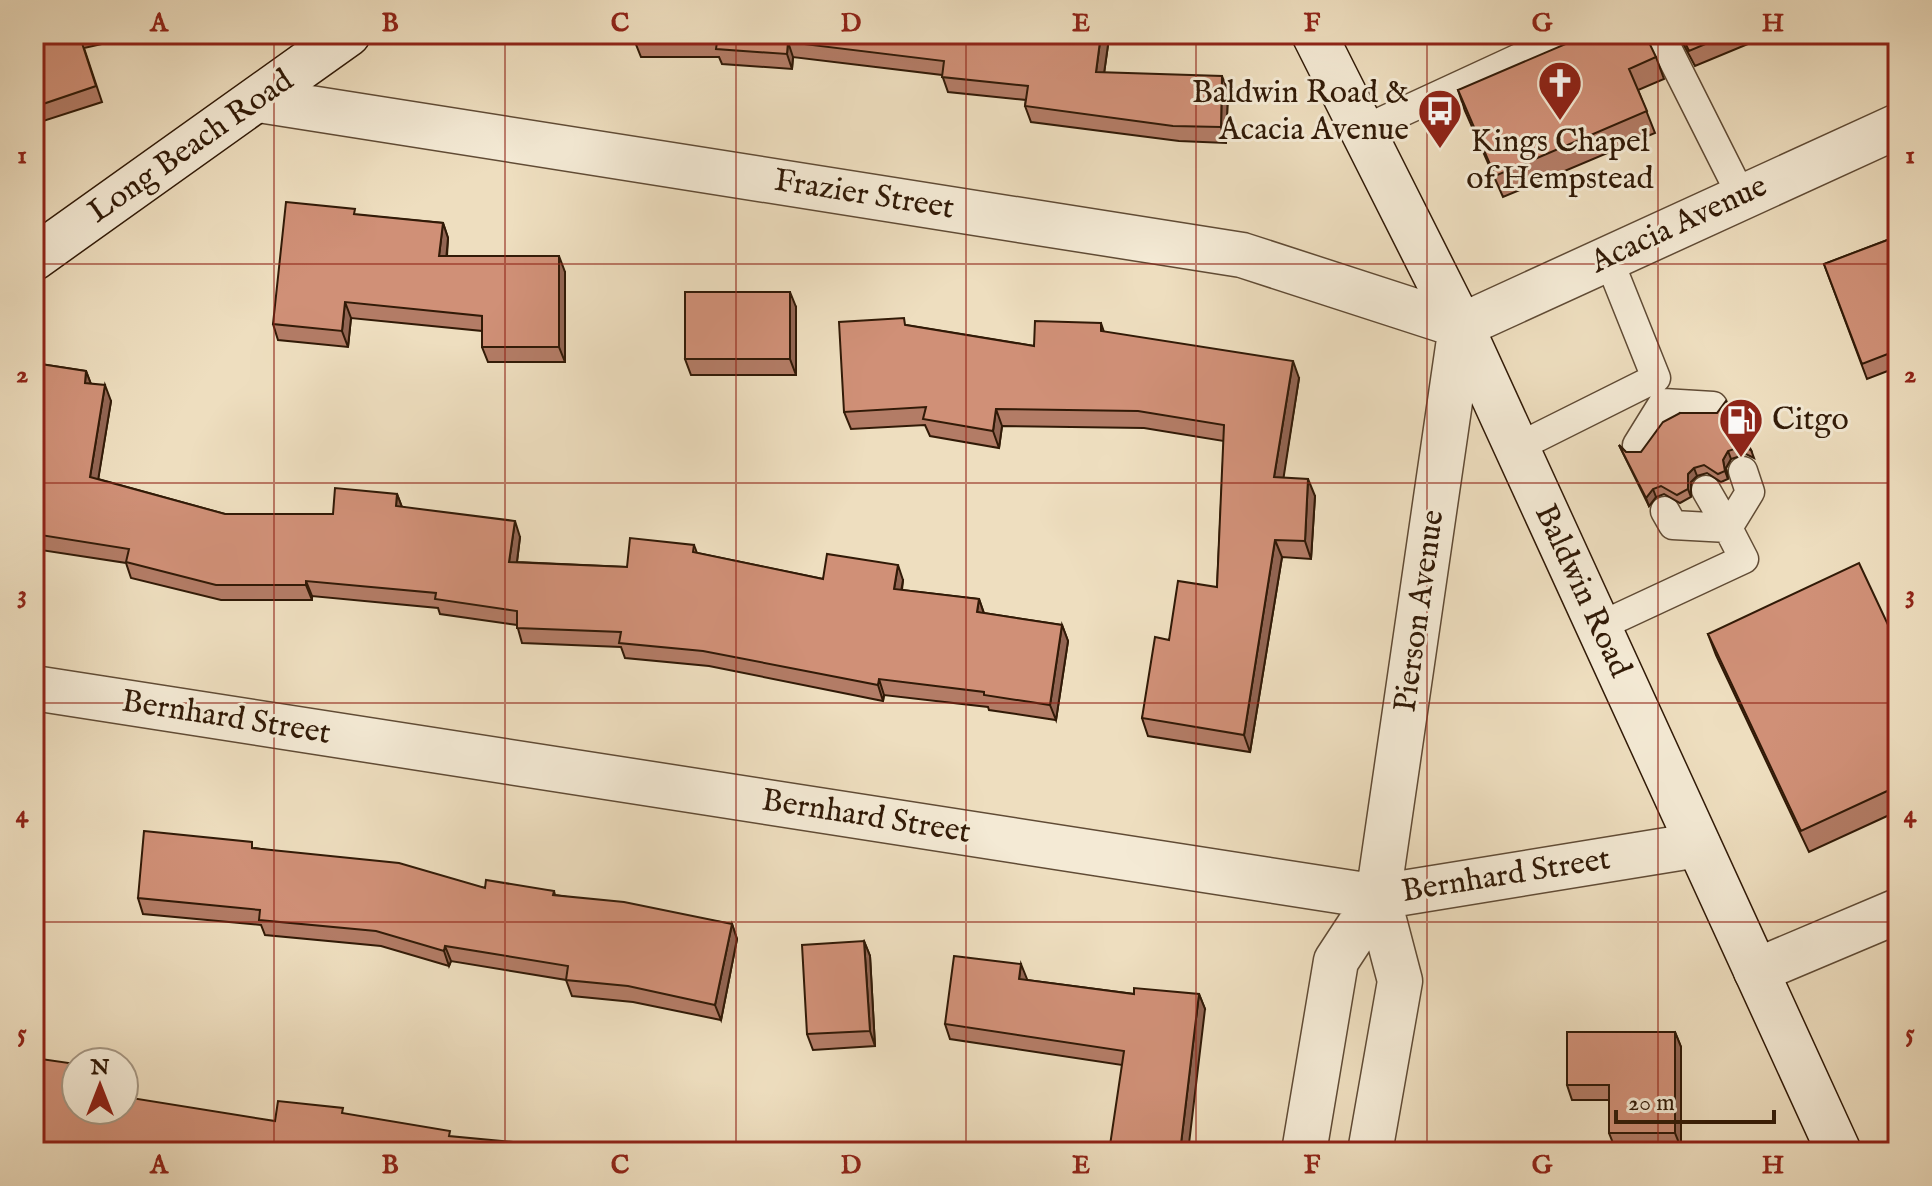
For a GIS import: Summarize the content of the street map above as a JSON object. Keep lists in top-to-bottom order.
{
  "streets": {
    "street": [
      "Long Beach Road",
      "Frazier Street",
      "Acacia Avenue",
      "Baldwin Road",
      "Pierson Avenue",
      "Bernhard Street"
    ]
  },
  "crossings": [
    ["Long Beach Road", "Frazier Street"],
    ["Frazier Street", "Acacia Avenue"],
    ["Frazier Street", "Baldwin Road"],
    ["Frazier Street", "Pierson Avenue"],
    ["Acacia Avenue", "Baldwin Road"],
    ["Acacia Avenue", "Pierson Avenue"],
    ["Baldwin Road", "Pierson Avenue"],
    ["Baldwin Road", "Bernhard Street"],
    ["Pierson Avenue", "Bernhard Street"]
  ],
  "places": {
    "church": ["Kings Chapel of Hempstead"],
    "bus stop": ["Baldwin Road & Acacia Avenue"],
    "fuel station": ["Citgo"]
  },
  "scale_bar": "20 m",
  "north": "top",
  "grid": {
    "columns": [
      "A",
      "B",
      "C",
      "D",
      "E",
      "F",
      "G",
      "H"
    ],
    "rows": [
      "1",
      "2",
      "3",
      "4",
      "5"
    ]
  }
}
